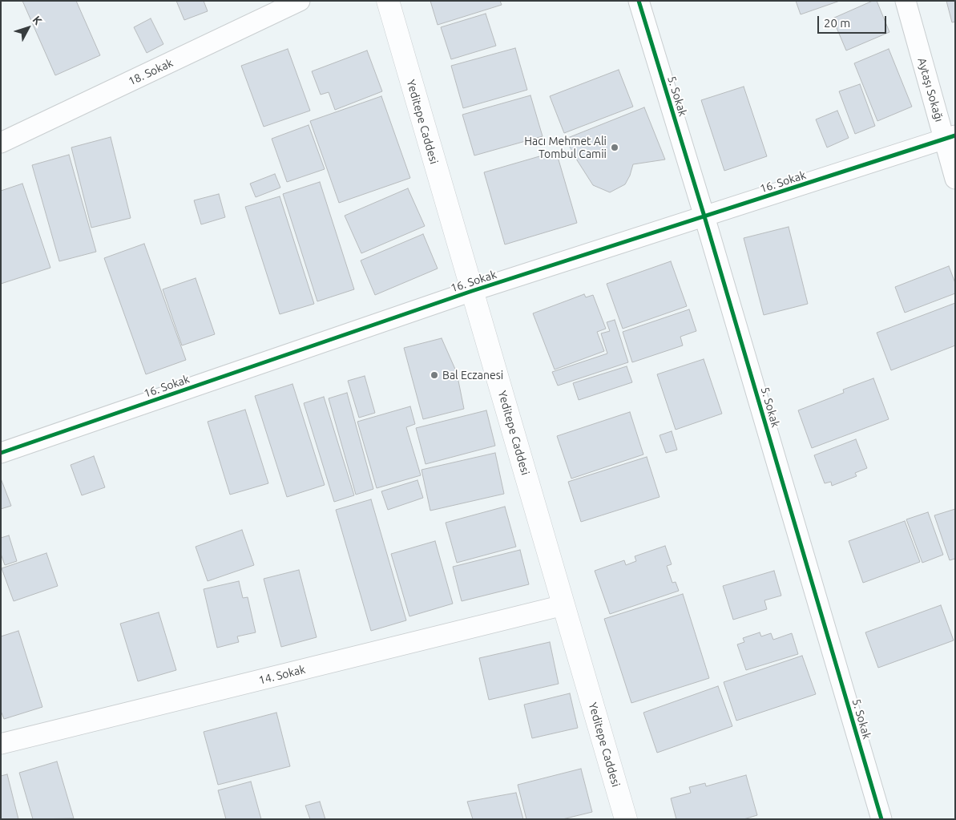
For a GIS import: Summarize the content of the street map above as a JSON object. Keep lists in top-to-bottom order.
{
  "streets": {
    "street": [
      "18. Sokak",
      "Aytaşı Sokağı",
      "5. Sokak",
      "Yeditepe Caddesi",
      "16. Sokak",
      "14. Sokak"
    ]
  },
  "crossings": [
    ["Aytaşı Sokağı", "16. Sokak"],
    ["5. Sokak", "16. Sokak"],
    ["Yeditepe Caddesi", "16. Sokak"],
    ["Yeditepe Caddesi", "14. Sokak"]
  ],
  "places": ["Hacı Mehmet Ali Tombul Camii", "Bal Eczanesi"],
  "scale_bar": "20 m",
  "north": "top right"
}
